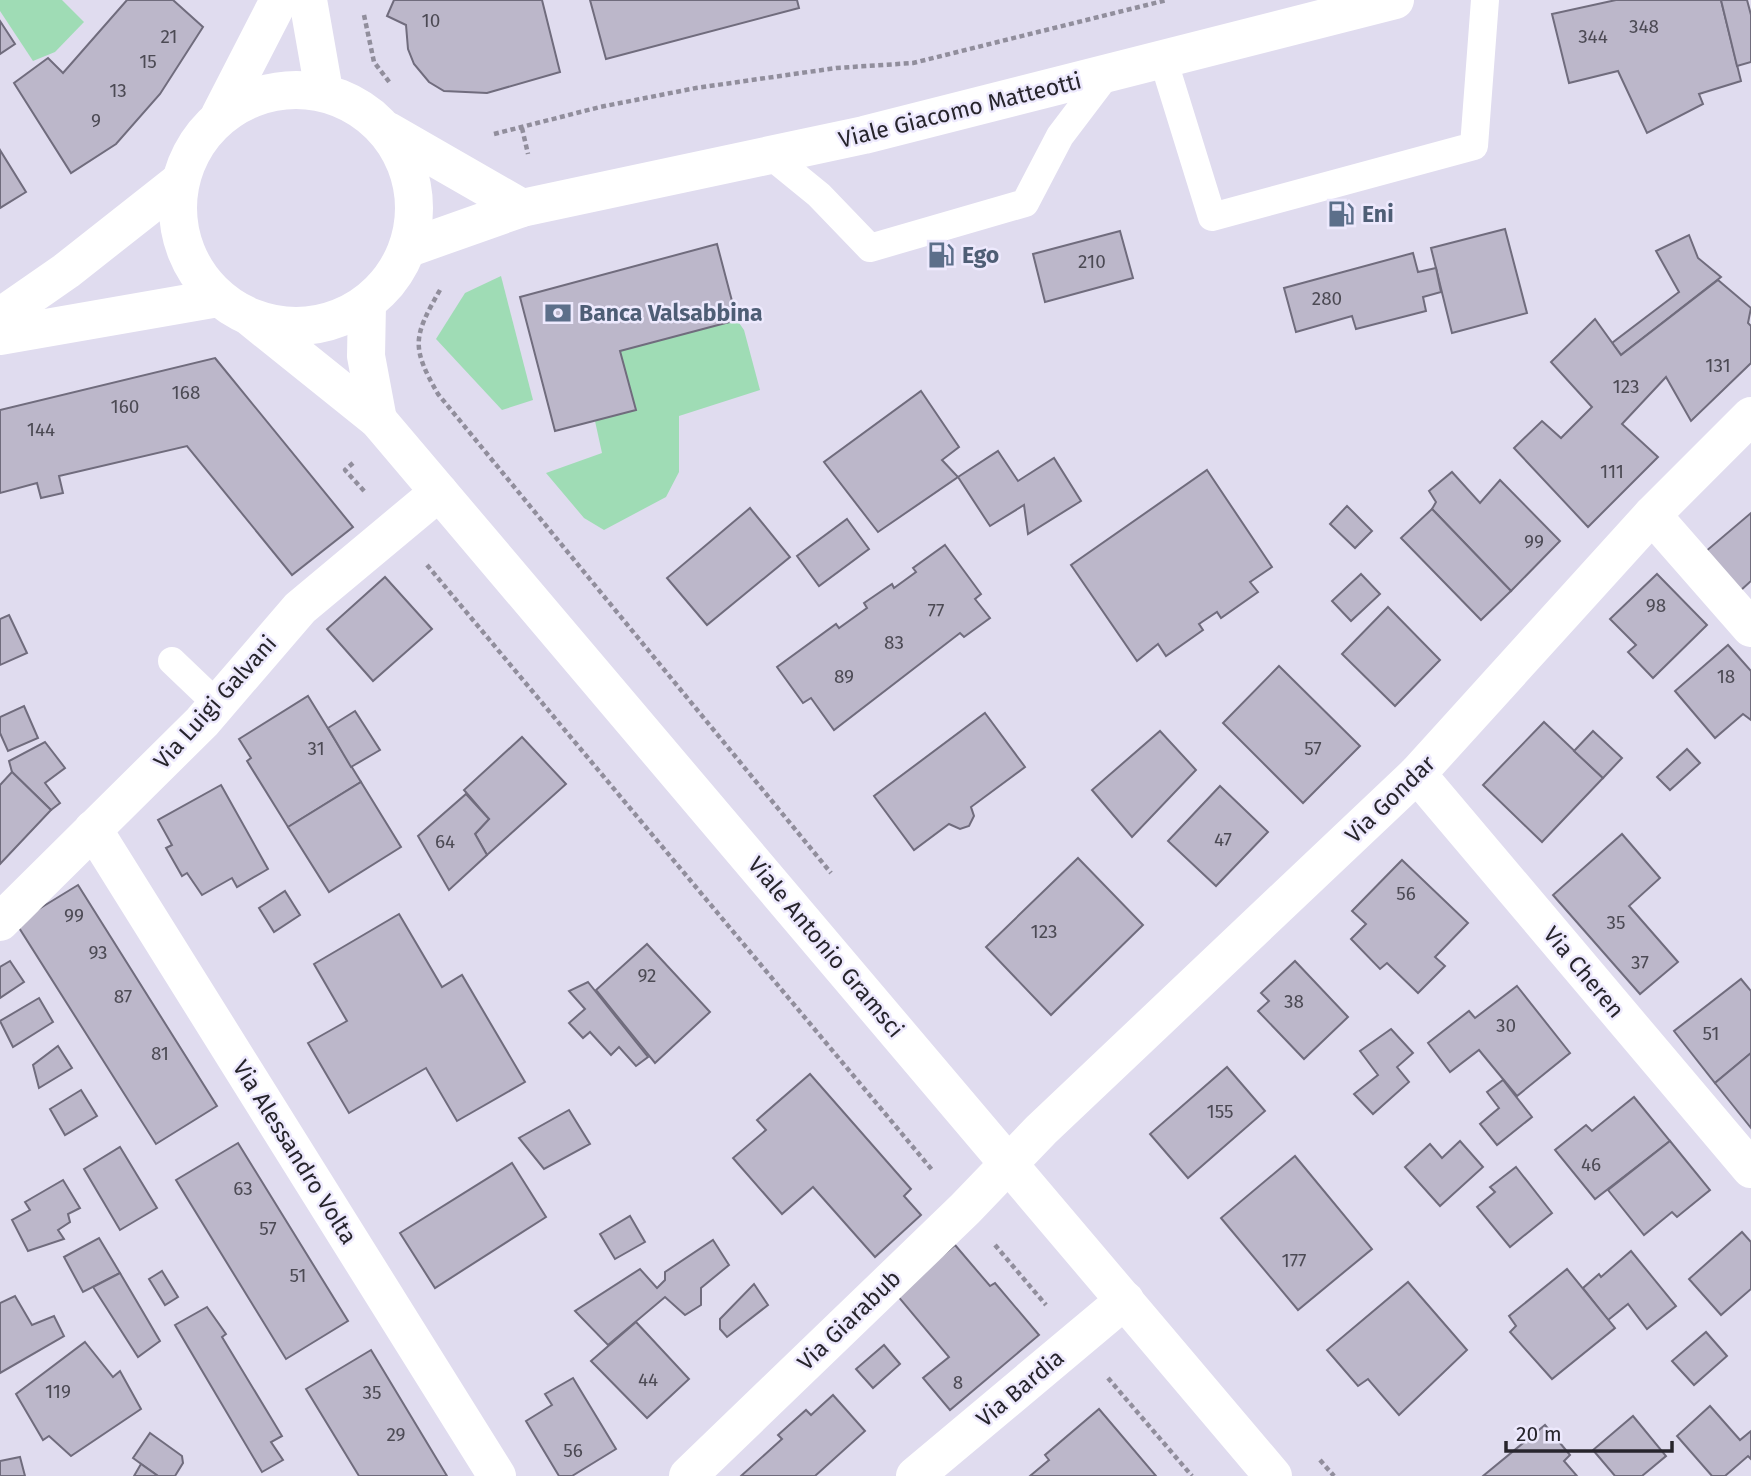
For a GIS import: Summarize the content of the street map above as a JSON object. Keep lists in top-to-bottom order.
{
  "streets": {
    "street": [
      "Viale Giacomo Matteotti",
      "Via Luigi Galvani",
      "Via Gondar",
      "Viale Antonio Gramsci",
      "Via Cheren",
      "Via Alessandro Volta",
      "Via Giarabub",
      "Via Bardia"
    ]
  },
  "crossings": [
    ["Viale Giacomo Matteotti", "Viale Antonio Gramsci"],
    ["Via Luigi Galvani", "Viale Antonio Gramsci"],
    ["Via Luigi Galvani", "Via Alessandro Volta"],
    ["Via Gondar", "Viale Antonio Gramsci"],
    ["Via Gondar", "Via Cheren"],
    ["Via Gondar", "Via Giarabub"],
    ["Viale Antonio Gramsci", "Via Giarabub"],
    ["Viale Antonio Gramsci", "Via Bardia"]
  ],
  "places": {
    "fuel station": ["Eni", "Ego"],
    "bank": ["Banca Valsabbina"]
  },
  "house_numbers": [
    "10",
    "348",
    "21",
    "344",
    "15",
    "13",
    "9",
    "210",
    "280",
    "131",
    "123",
    "168",
    "160",
    "144",
    "111",
    "99",
    "98",
    "77",
    "83",
    "89",
    "18",
    "31",
    "57",
    "47",
    "64",
    "56",
    "99",
    "35",
    "123",
    "93",
    "37",
    "92",
    "87",
    "38",
    "30",
    "51",
    "81",
    "155",
    "46",
    "63",
    "57",
    "177",
    "51",
    "44",
    "8",
    "119",
    "35",
    "29",
    "56"
  ],
  "scale_bar": "20 m"
}
